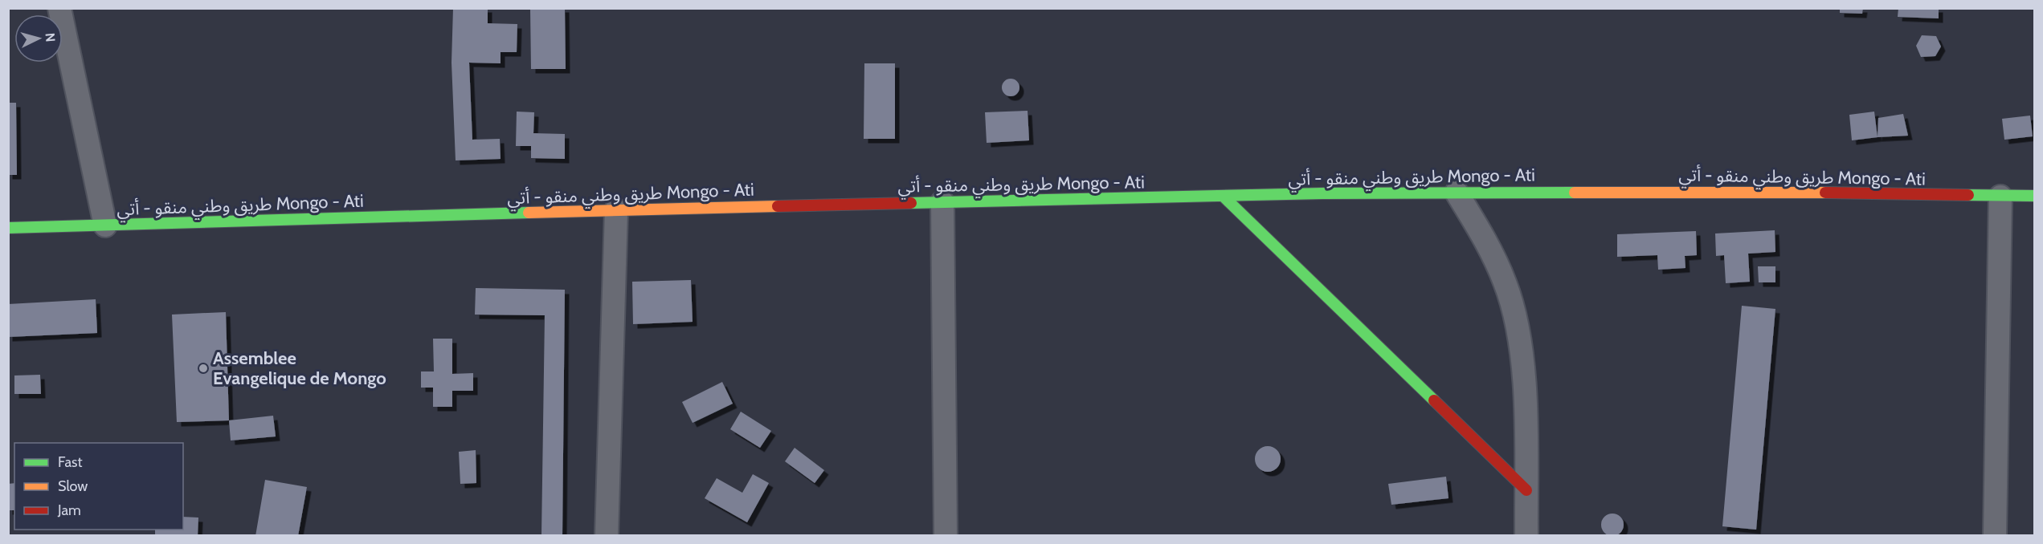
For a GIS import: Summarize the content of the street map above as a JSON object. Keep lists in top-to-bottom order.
{
  "streets": {
    "main road": ["طريق وطني منقو - أتي Mongo - Ati"]
  },
  "places": ["Assemblee Evangelique de Mongo"],
  "legend": ["Fast", "Slow", "Jam"],
  "north": "right"
}
